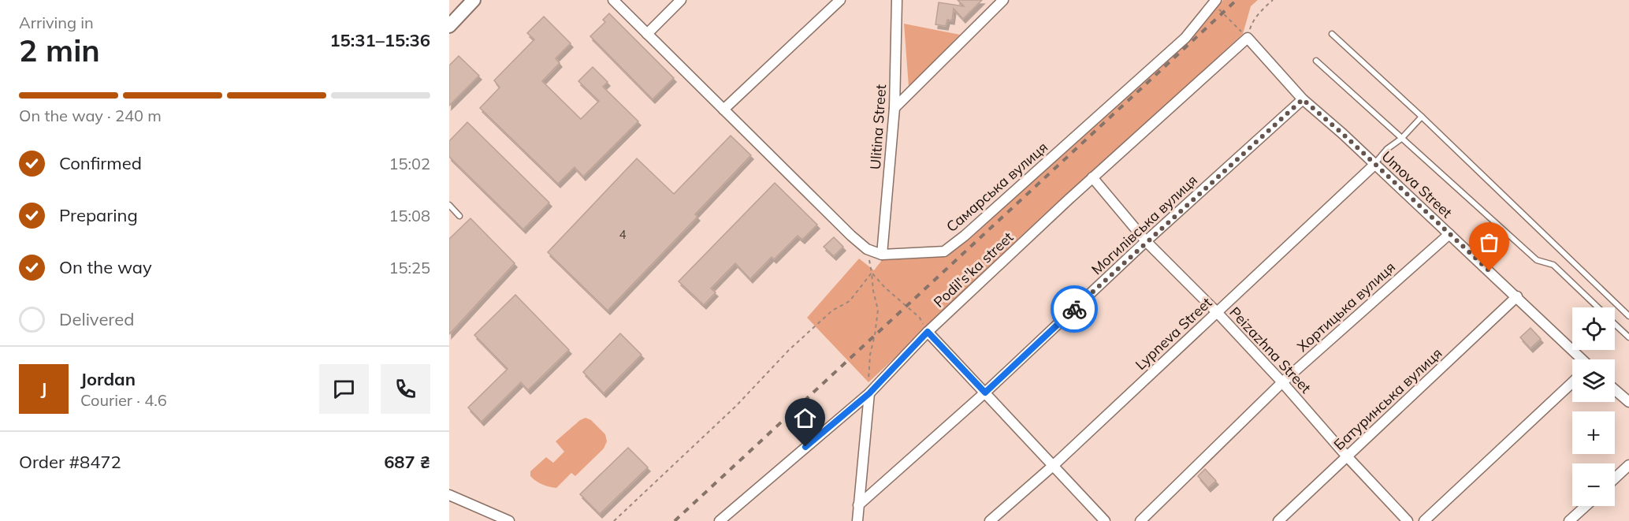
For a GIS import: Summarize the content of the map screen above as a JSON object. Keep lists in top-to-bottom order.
{
  "streets": {
    "street": [
      "Ulitina Street",
      "Umova Street",
      "Самарська вулиця",
      "Могилівська вулиця",
      "Podil's'ka street",
      "Хортицька вулиця",
      "Lypneva Street",
      "Peizazhna Street",
      "Батуринська вулиця"
    ]
  },
  "crossings": [
    ["Ulitina Street", "Самарська вулиця"],
    ["Umova Street", "Могилівська вулиця"],
    ["Umova Street", "Podil's'ka street"],
    ["Umova Street", "Хортицька вулиця"],
    ["Umova Street", "Lypneva Street"],
    ["Umova Street", "Батуринська вулиця"],
    ["Могилівська вулиця", "Peizazhna Street"],
    ["Podil's'ka street", "Peizazhna Street"],
    ["Хортицька вулиця", "Peizazhna Street"],
    ["Lypneva Street", "Peizazhna Street"],
    ["Peizazhna Street", "Батуринська вулиця"]
  ],
  "house_numbers": ["4"],
  "page": {
    "heading": ["2 min", "Arriving in", "15:31–15:36"],
    "panel": [
      "Jordan",
      "Courier · 4.6",
      "Order #8472",
      "687 ₴"
    ],
    "bar": "On the way · 240 m",
    "list": [
      ["Confirmed", "15:02"],
      ["Preparing", "15:08"],
      ["On the way", "15:25"],
      "Delivered"
    ],
    "map_buttons": ["+", "−"],
    "round": "J"
  }
}
